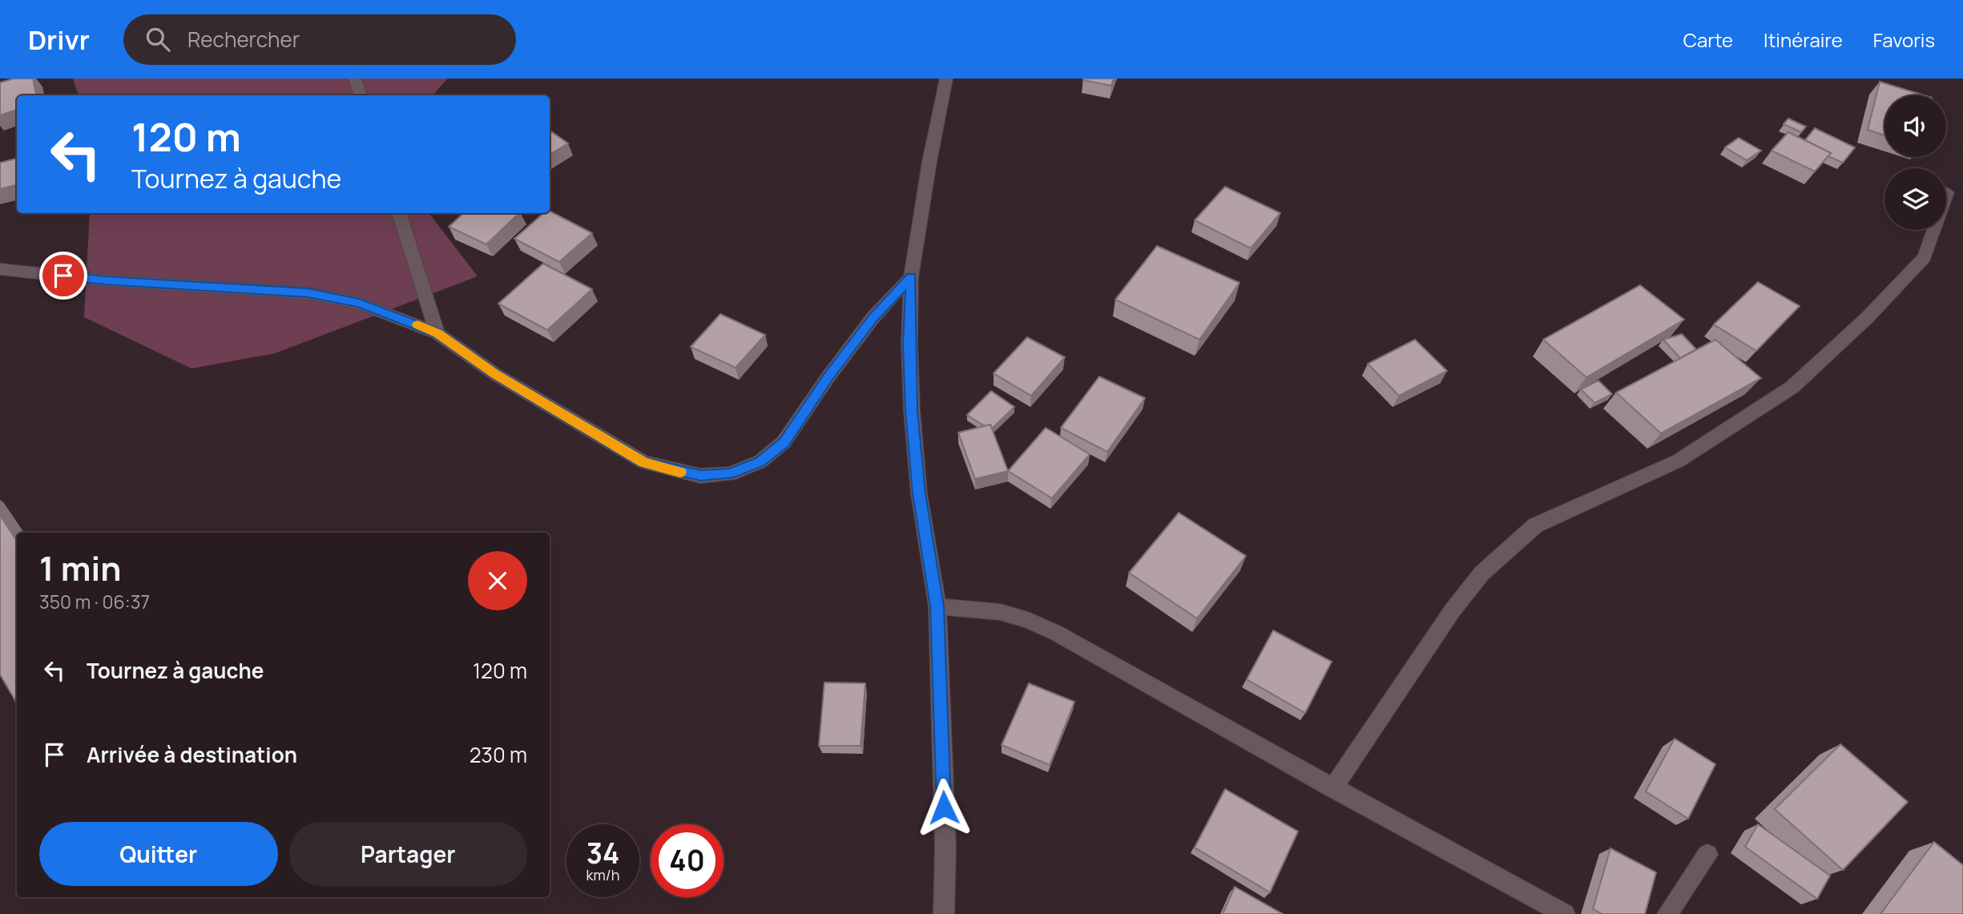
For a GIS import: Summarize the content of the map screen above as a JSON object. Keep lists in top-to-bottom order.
{
  "page": {
    "header": "Drivr",
    "search": "Rechercher",
    "nav": ["Carte", "Itinéraire", "Favoris"],
    "turn": ["120 m", "Tournez à gauche"],
    "heading": ["1 min", "350 m · 06:37"],
    "list": [
      {
        "name": "Tournez à gauche",
        "value": "120 m"
      },
      {
        "name": "Arrivée à destination",
        "value": "230 m"
      }
    ],
    "buttons": ["Quitter", "Partager"],
    "speed": "34 km/h",
    "limit": "40"
  }
}
